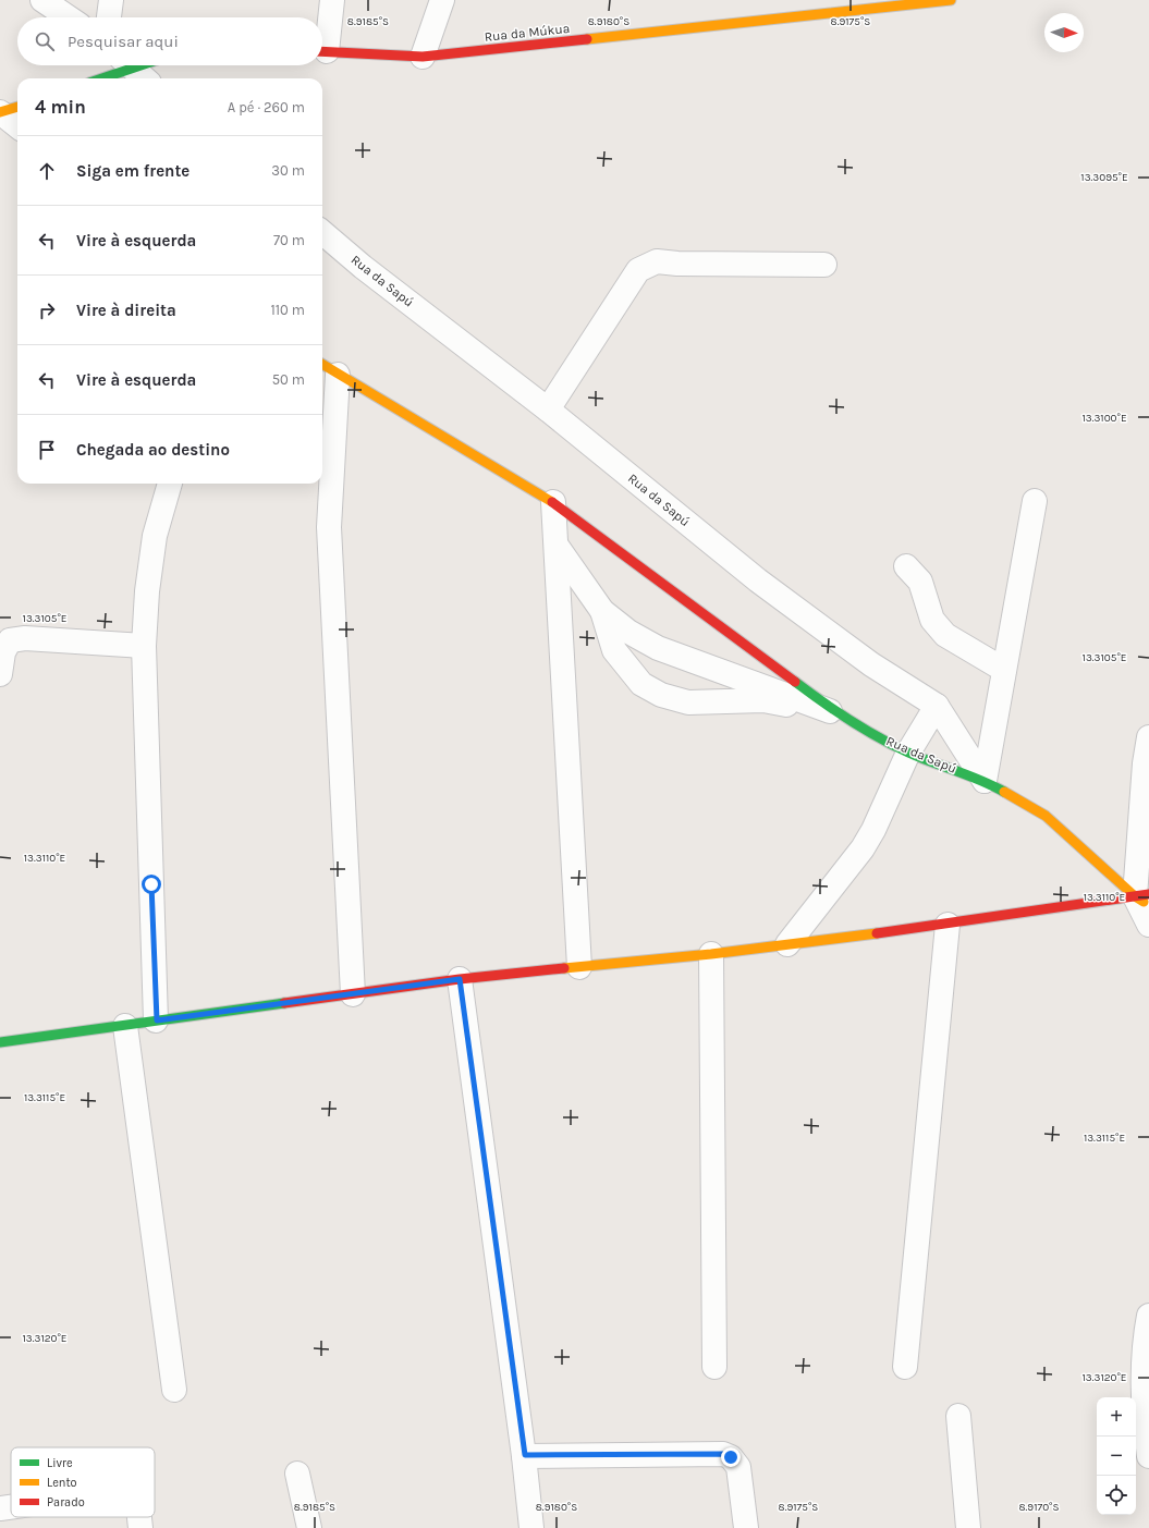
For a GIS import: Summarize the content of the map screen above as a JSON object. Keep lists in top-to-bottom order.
{
  "streets": {
    "street": ["Rua da Múkua", "Rua da Sapú"]
  },
  "legend": ["Livre", "Lento", "Parado"],
  "north": "right",
  "page": {
    "search": "Pesquisar aqui",
    "heading": ["4 min", "A pé · 260 m"],
    "list": [
      ["Siga em frente", "30 m"],
      ["Vire à esquerda", "70 m"],
      ["Vire à direita", "110 m"],
      ["Vire à esquerda", "50 m"],
      "Chegada ao destino"
    ],
    "map_buttons": ["+", "−"]
  },
  "coordinates": [
    "8.9185°S",
    "8.9180°S",
    "8.9175°S",
    "13.3095°E",
    "13.3100°E",
    "13.3105°E",
    "13.3110°E",
    "13.3115°E",
    "13.3120°E",
    "8.9170°S"
  ]
}
